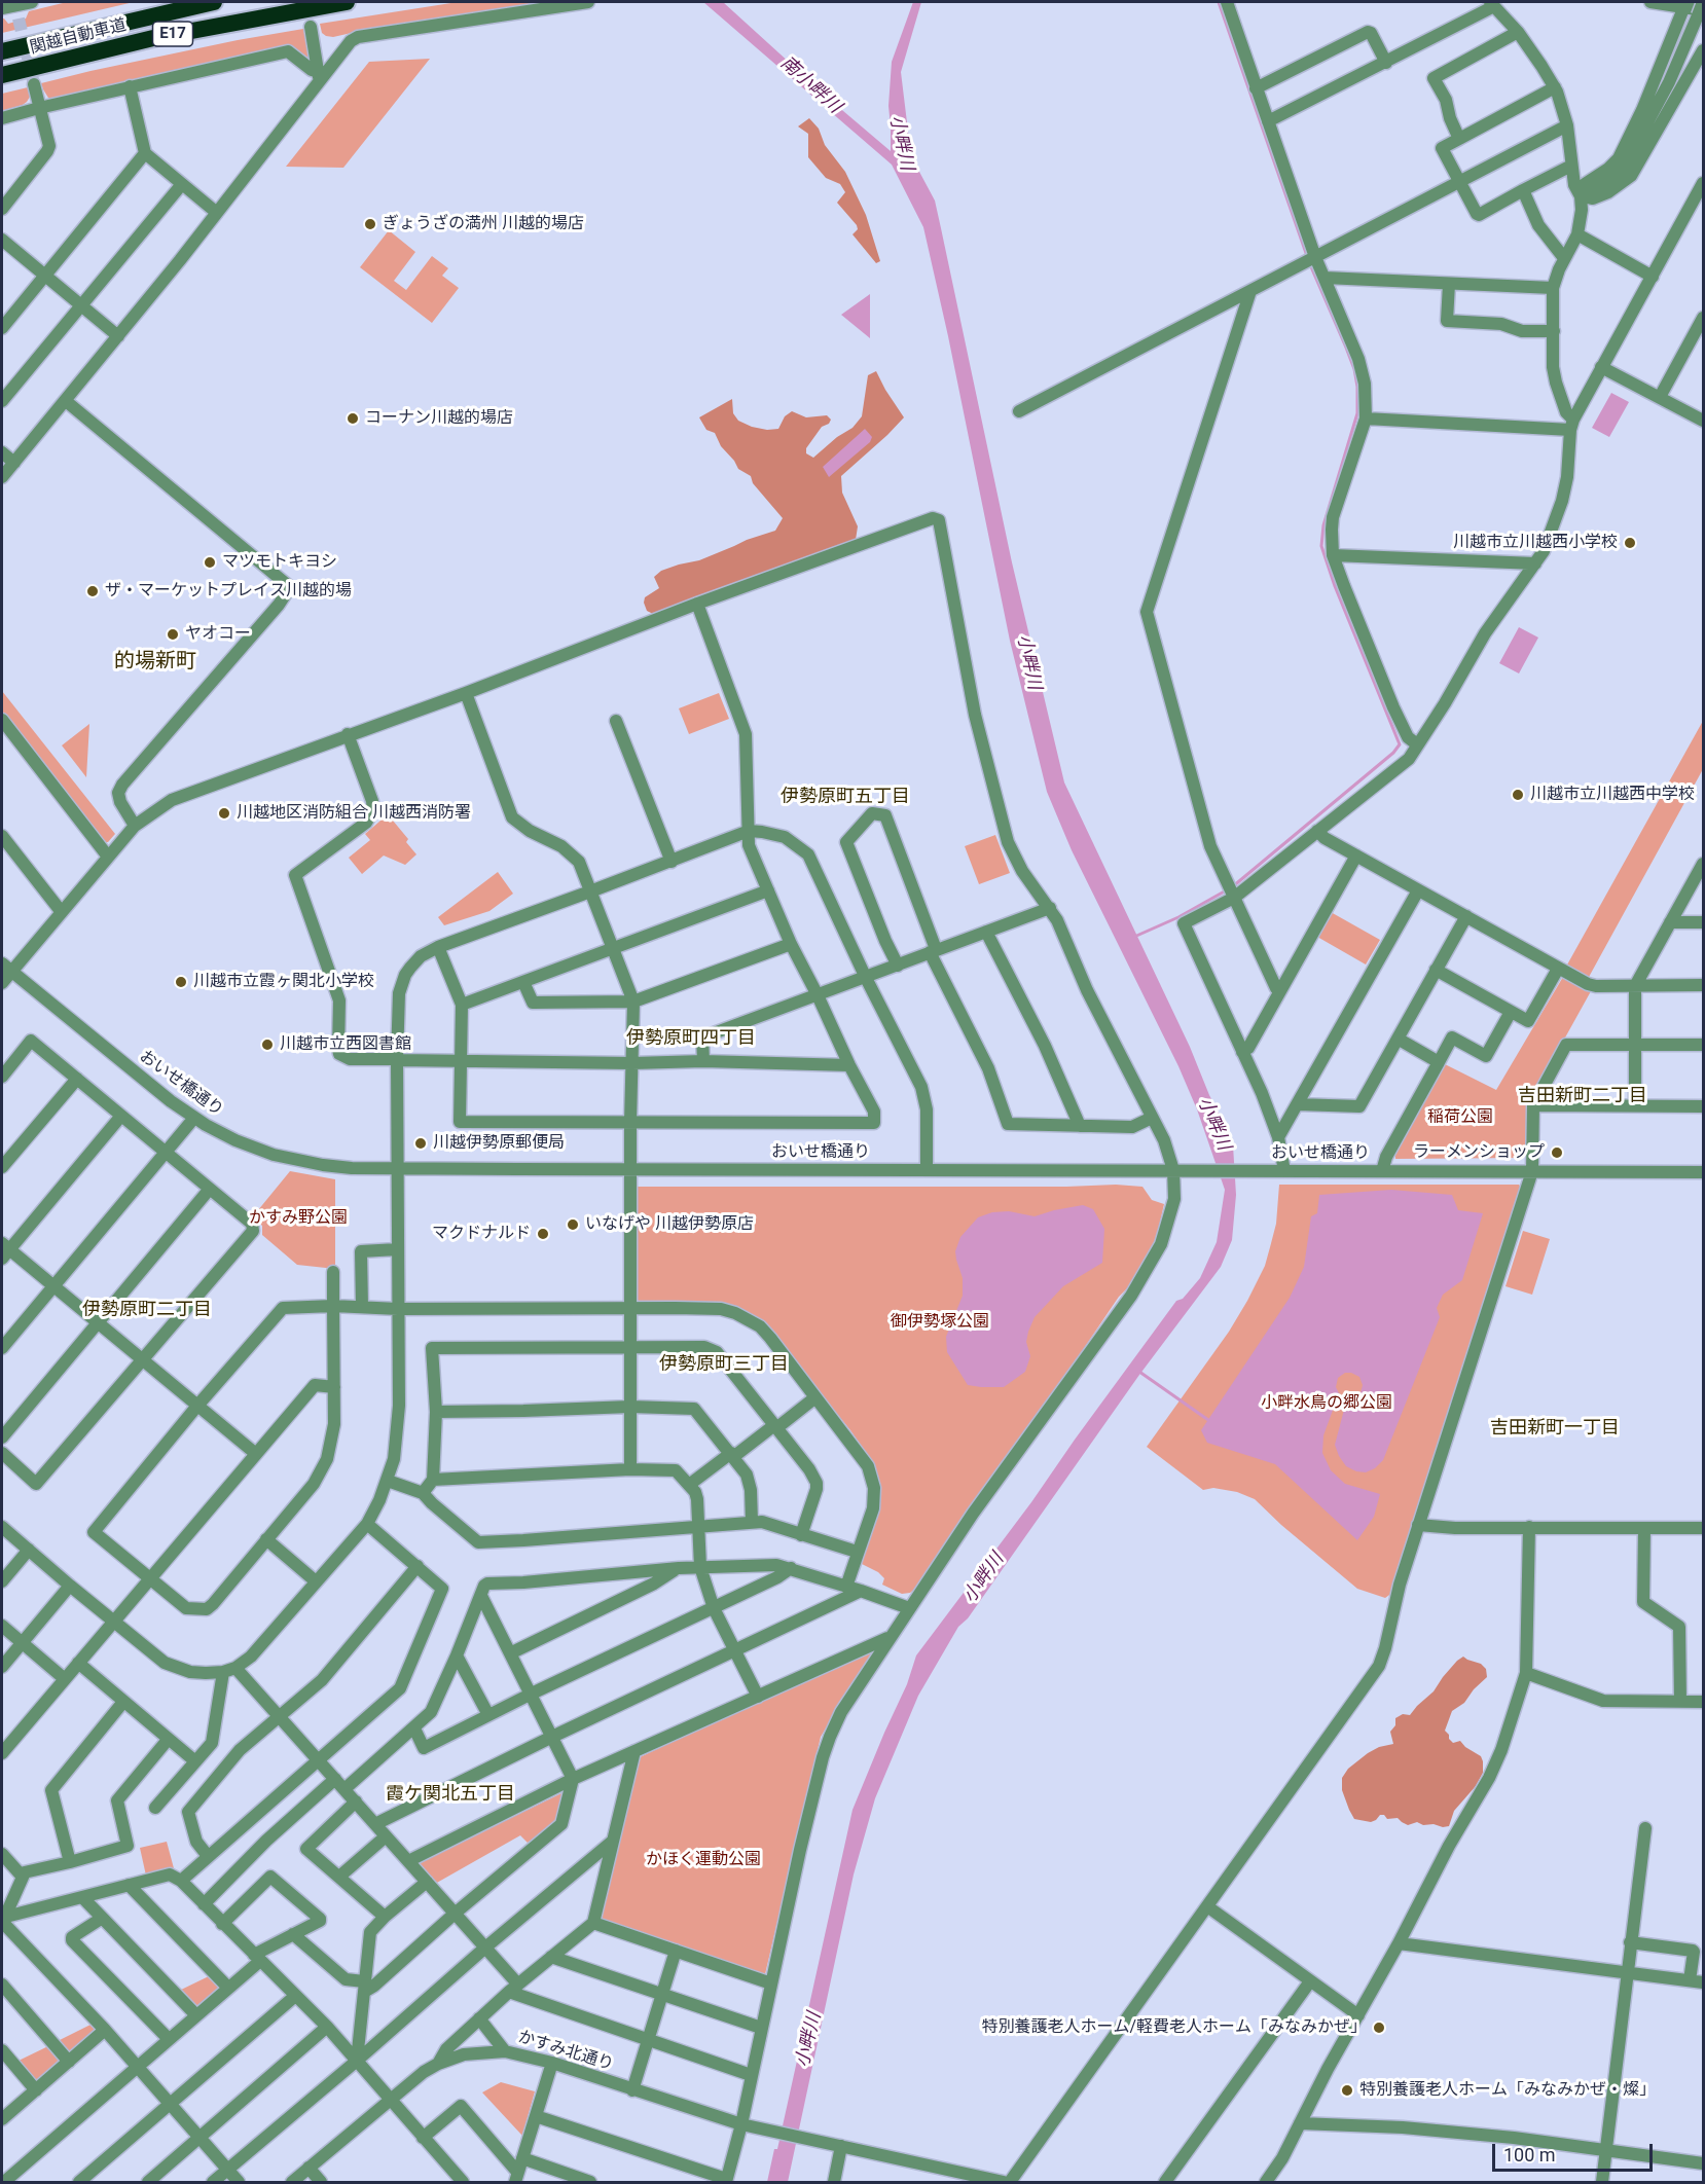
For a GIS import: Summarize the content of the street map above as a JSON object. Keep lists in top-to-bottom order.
{
  "streets": {
    "highway": ["E17", "関越自動車道"],
    "street": ["おいせ橋通り", "かすみ北通り"]
  },
  "districts": [
    "的場新町",
    "伊勢原町五丁目",
    "伊勢原町四丁目",
    "吉田新町二丁目",
    "伊勢原町二丁目",
    "伊勢原町三丁目",
    "吉田新町一丁目",
    "霞ケ関北五丁目"
  ],
  "water": ["南小畔川", "小畔川"],
  "parks": [
    "稲荷公園",
    "かすみ野公園",
    "御伊勢塚公園",
    "小畔水鳥の郷公園",
    "かほく運動公園"
  ],
  "places": [
    "ぎょうざの満州 川越的場店",
    "コーナン川越的場店",
    "川越市立川越西小学校",
    "マツモトキヨシ",
    "ザ・マーケットプレイス川越的場",
    "ヤオコー",
    "川越市立川越西中学校",
    "川越地区消防組合 川越西消防署",
    "川越市立霞ヶ関北小学校",
    "川越市立西図書館",
    "川越伊勢原郵便局",
    "ラーメンショップ",
    "いなげや 川越伊勢原店",
    "マクドナルド",
    "特別養護老人ホーム/軽費老人ホーム「みなみかぜ」",
    "特別養護老人ホーム「みなみかぜ・燦」"
  ],
  "scale_bar": "100 m"
}
